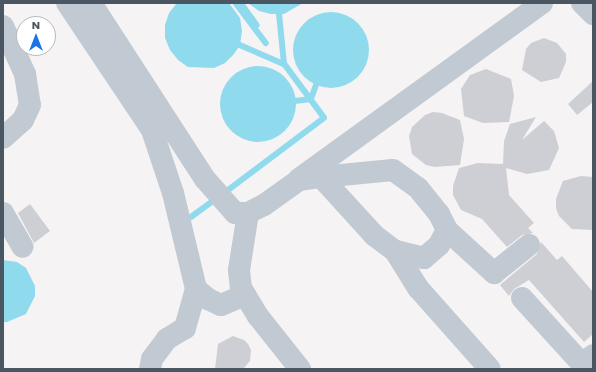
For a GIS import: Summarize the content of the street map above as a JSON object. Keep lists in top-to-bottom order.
{
  "north": "top"
}
